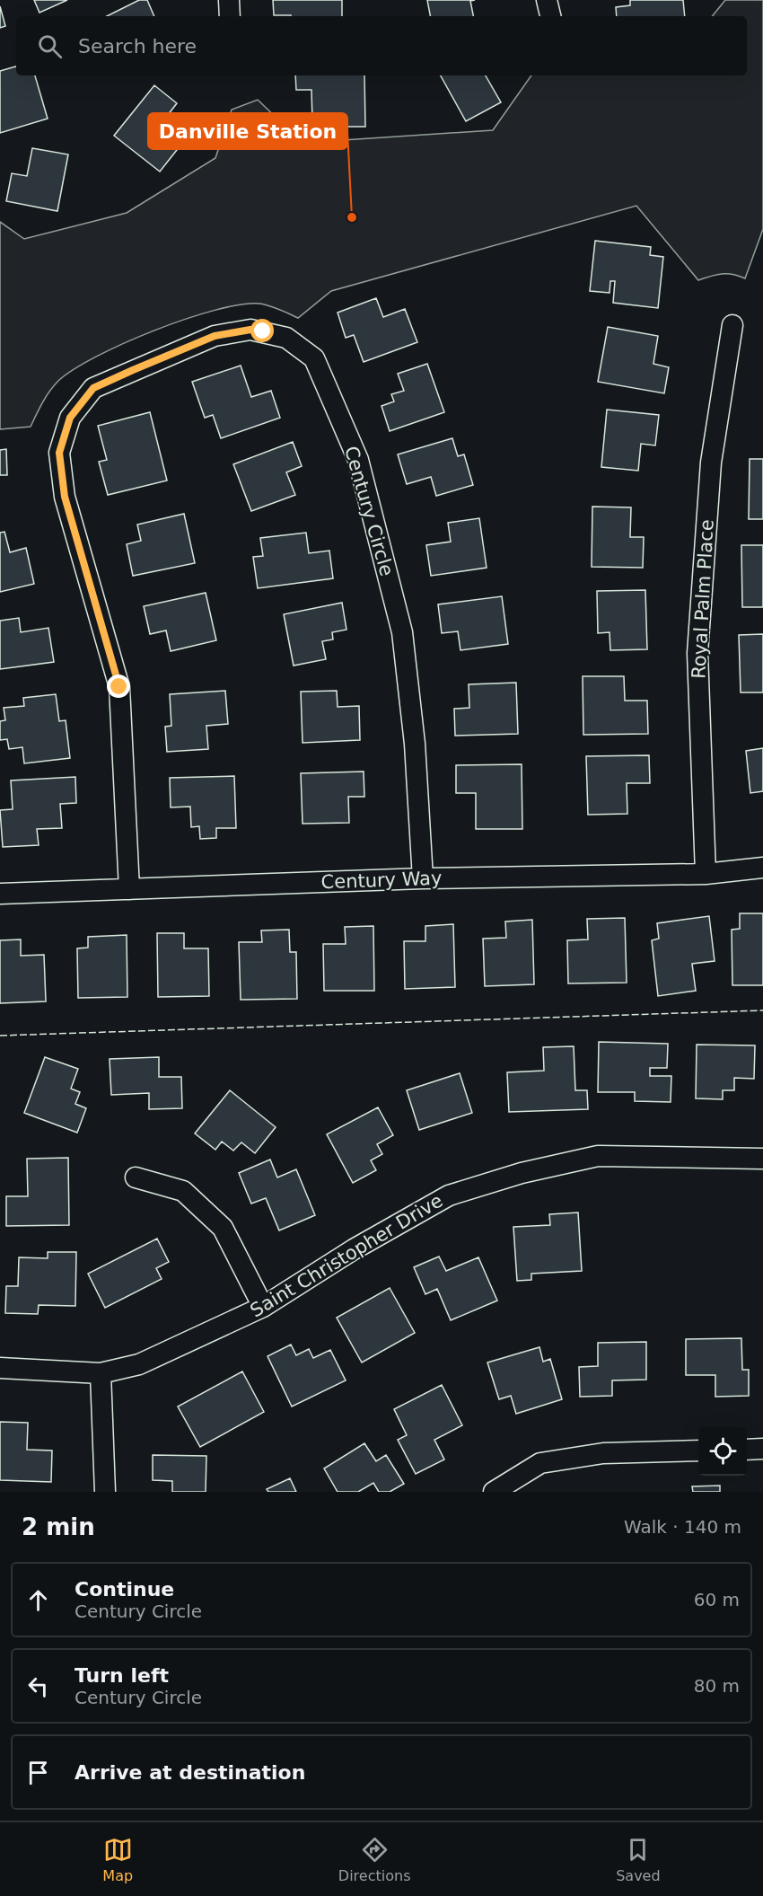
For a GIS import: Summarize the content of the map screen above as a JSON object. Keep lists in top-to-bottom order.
{
  "streets": {
    "street": [
      "Century Circle",
      "Royal Palm Place",
      "Century Way",
      "Saint Christopher Drive"
    ]
  },
  "crossings": [
    ["Century Circle", "Century Way"],
    ["Royal Palm Place", "Century Way"]
  ],
  "places": ["Danville Station"],
  "page": {
    "search": "Search here",
    "heading": ["2 min", "Walk · 140 m"],
    "list": [
      ["Continue", "Century Circle", "60 m"],
      ["Turn left", "Century Circle", "80 m"],
      "Arrive at destination"
    ],
    "nav": ["Map", "Directions", "Saved"]
  }
}
